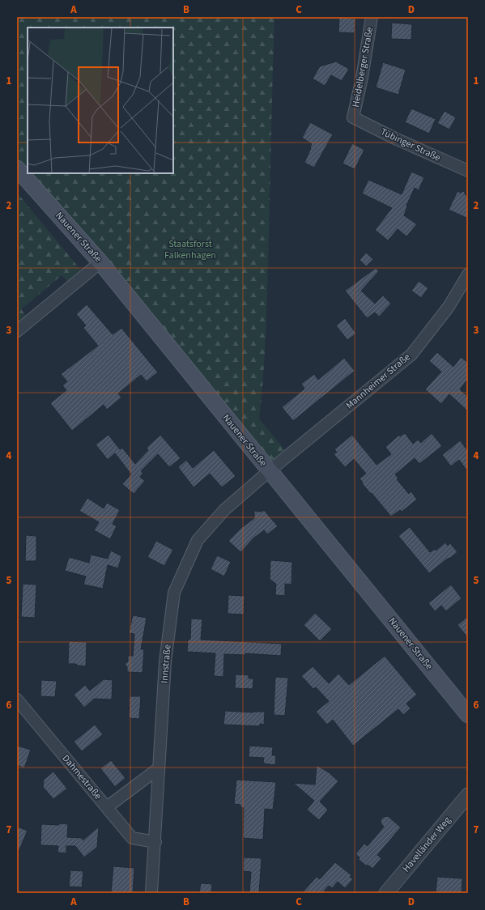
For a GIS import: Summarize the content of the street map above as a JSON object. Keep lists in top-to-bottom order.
{
  "streets": {
    "main road": ["Nauener Straße"],
    "street": [
      "Heidelberger Straße",
      "Tübinger Straße",
      "Mannheimer Straße",
      "Innstraße",
      "Dahmestraße",
      "Havelländer Weg"
    ]
  },
  "crossings": [
    ["Heidelberger Straße", "Tübinger Straße"],
    ["Nauener Straße", "Mannheimer Straße"],
    ["Nauener Straße", "Innstraße"],
    ["Mannheimer Straße", "Innstraße"],
    ["Innstraße", "Dahmestraße"]
  ],
  "parks": ["Staatsforst Falkenhagen"],
  "grid": {
    "columns": [
      "A",
      "B",
      "C",
      "D"
    ],
    "rows": [
      "1",
      "2",
      "3",
      "4",
      "5",
      "6",
      "7"
    ]
  }
}
